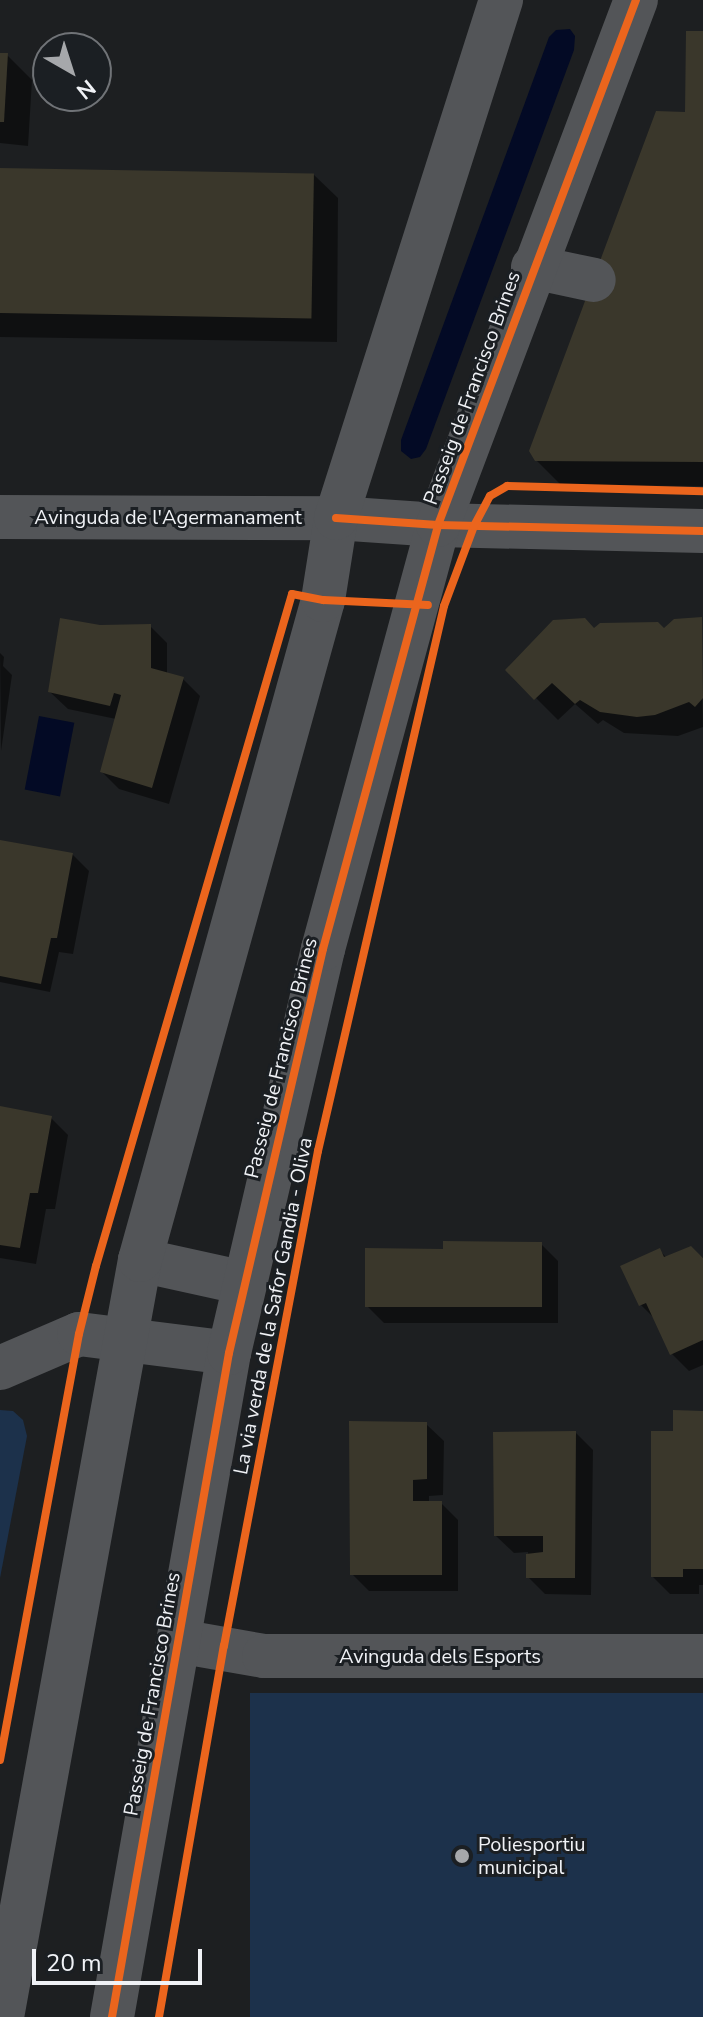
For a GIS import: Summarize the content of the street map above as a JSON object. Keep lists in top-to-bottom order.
{
  "streets": {
    "street": ["Passeig de Francisco Brines", "Avinguda de l'Agermanament", "Avinguda dels Esports"],
    "cycle path": ["La via verda de la Safor Gandia - Oliva"]
  },
  "crossings": [
    ["Passeig de Francisco Brines", "Avinguda de l'Agermanament"],
    ["Passeig de Francisco Brines", "Avinguda dels Esports"]
  ],
  "places": ["Poliesportiu municipal"],
  "scale_bar": "20 m",
  "north": "bottom right"
}
